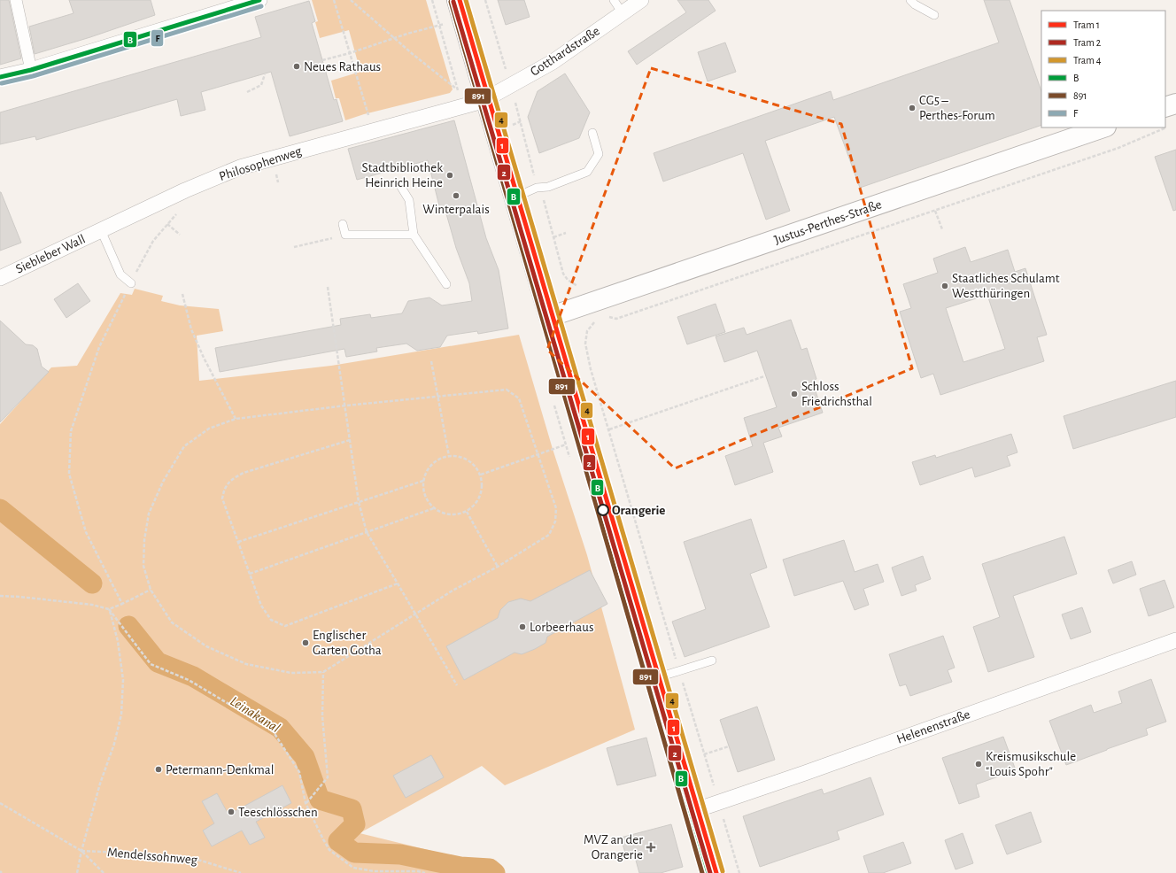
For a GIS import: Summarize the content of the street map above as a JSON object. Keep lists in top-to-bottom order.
{
  "streets": {
    "main road": ["Justus-Perthes-Straße"],
    "street": [
      "Gotthardstraße",
      "Philosophenweg",
      "Siebleber Wall",
      "Helenenstraße"
    ],
    "path": ["Mendelssohnweg"]
  },
  "crossings": [
    ["Gotthardstraße", "Philosophenweg"],
    ["Philosophenweg", "Siebleber Wall"]
  ],
  "water": ["Leinakanal"],
  "places": {
    "other": [
      "Neues Rathaus",
      "CG5 – Perthes-Forum",
      "Stadtbibliothek Heinrich Heine",
      "Winterpalais",
      "Staatliches Schulamt Westthüringen",
      "Schloss Friedrichsthal",
      "Orangerie",
      "Lorbeerhaus",
      "Englischer Garten Gotha",
      "Kreismusikschule \"Louis Spohr\"",
      "Petermann-Denkmal",
      "Teeschlösschen"
    ],
    "health": ["MVZ an der Orangerie"]
  },
  "lines": [
    "tram line 1",
    "tram line 4",
    "transit line B",
    "tram line 2",
    "transit line 891",
    "transit line F"
  ],
  "legend": [
    "Tram 1",
    "Tram 2",
    "Tram 4",
    "B",
    "891",
    "F"
  ]
}
